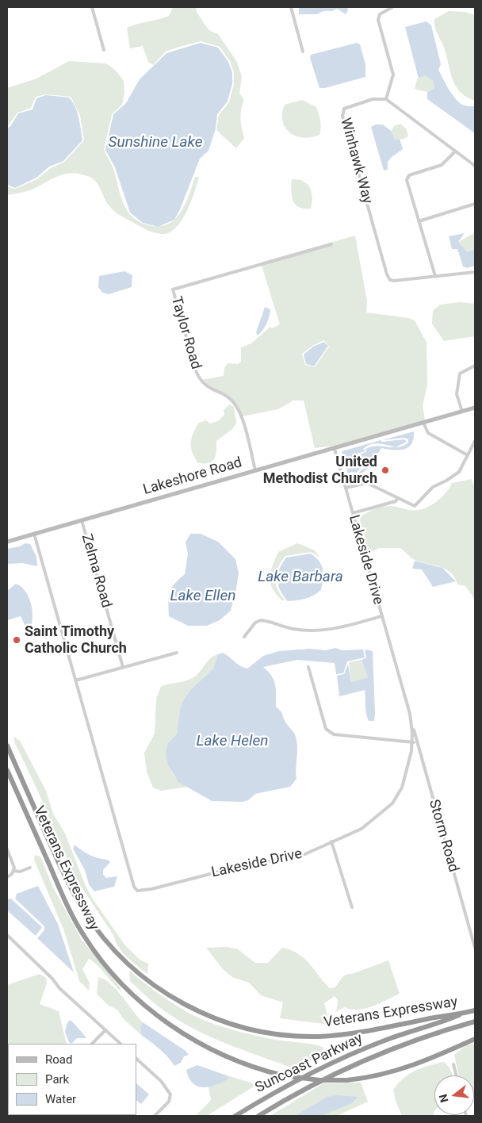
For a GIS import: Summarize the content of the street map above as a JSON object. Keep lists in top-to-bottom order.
{
  "streets": {
    "highway": ["Veterans Expressway", "Suncoast Parkway"],
    "street": [
      "Winhawk Way",
      "Taylor Road",
      "Lakeshore Road",
      "Lakeside Drive",
      "Zelma Road",
      "Storm Road"
    ]
  },
  "crossings": [
    ["Taylor Road", "Lakeshore Road"],
    ["Lakeshore Road", "Lakeside Drive"],
    ["Lakeshore Road", "Zelma Road"],
    ["Lakeside Drive", "Storm Road"],
    ["Veterans Expressway", "Suncoast Parkway"]
  ],
  "water": [
    "Sunshine Lake",
    "Lake Barbara",
    "Lake Ellen",
    "Lake Helen"
  ],
  "places": ["United Methodist Church", "Saint Timothy Catholic Church"],
  "legend": ["Road", "Park", "Water"],
  "north": "left"
}
